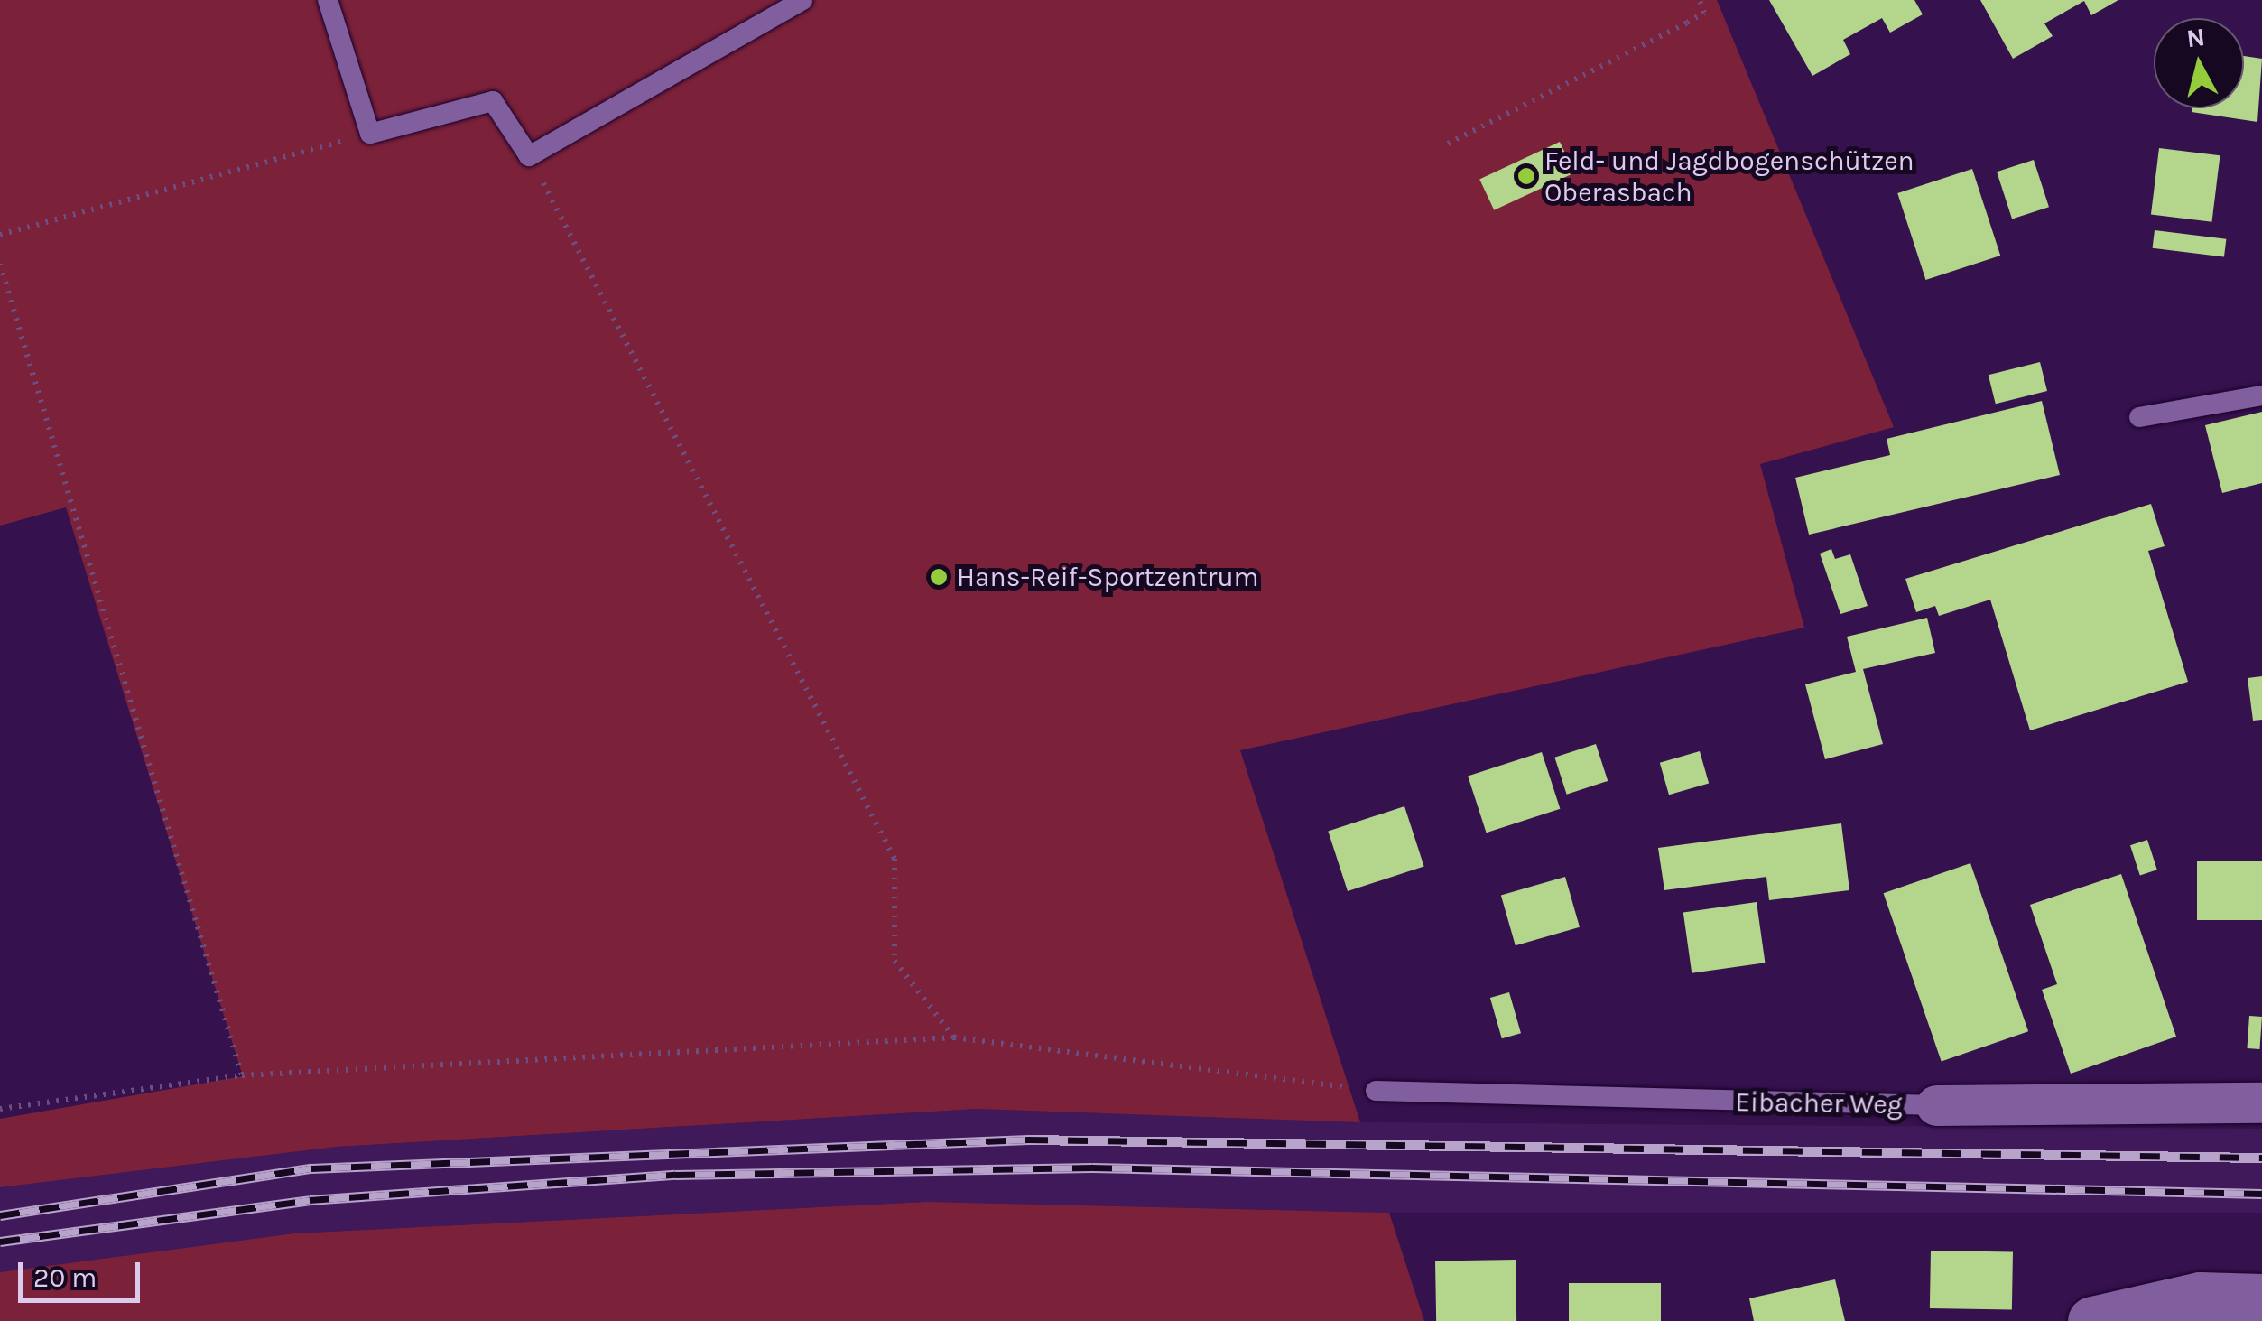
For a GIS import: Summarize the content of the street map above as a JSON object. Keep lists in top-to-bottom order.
{
  "streets": {
    "street": ["Eibacher Weg"]
  },
  "places": ["Feld- und Jagdbogenschützen Oberasbach", "Hans-Reif-Sportzentrum"],
  "scale_bar": "20 m",
  "north": "top"
}
